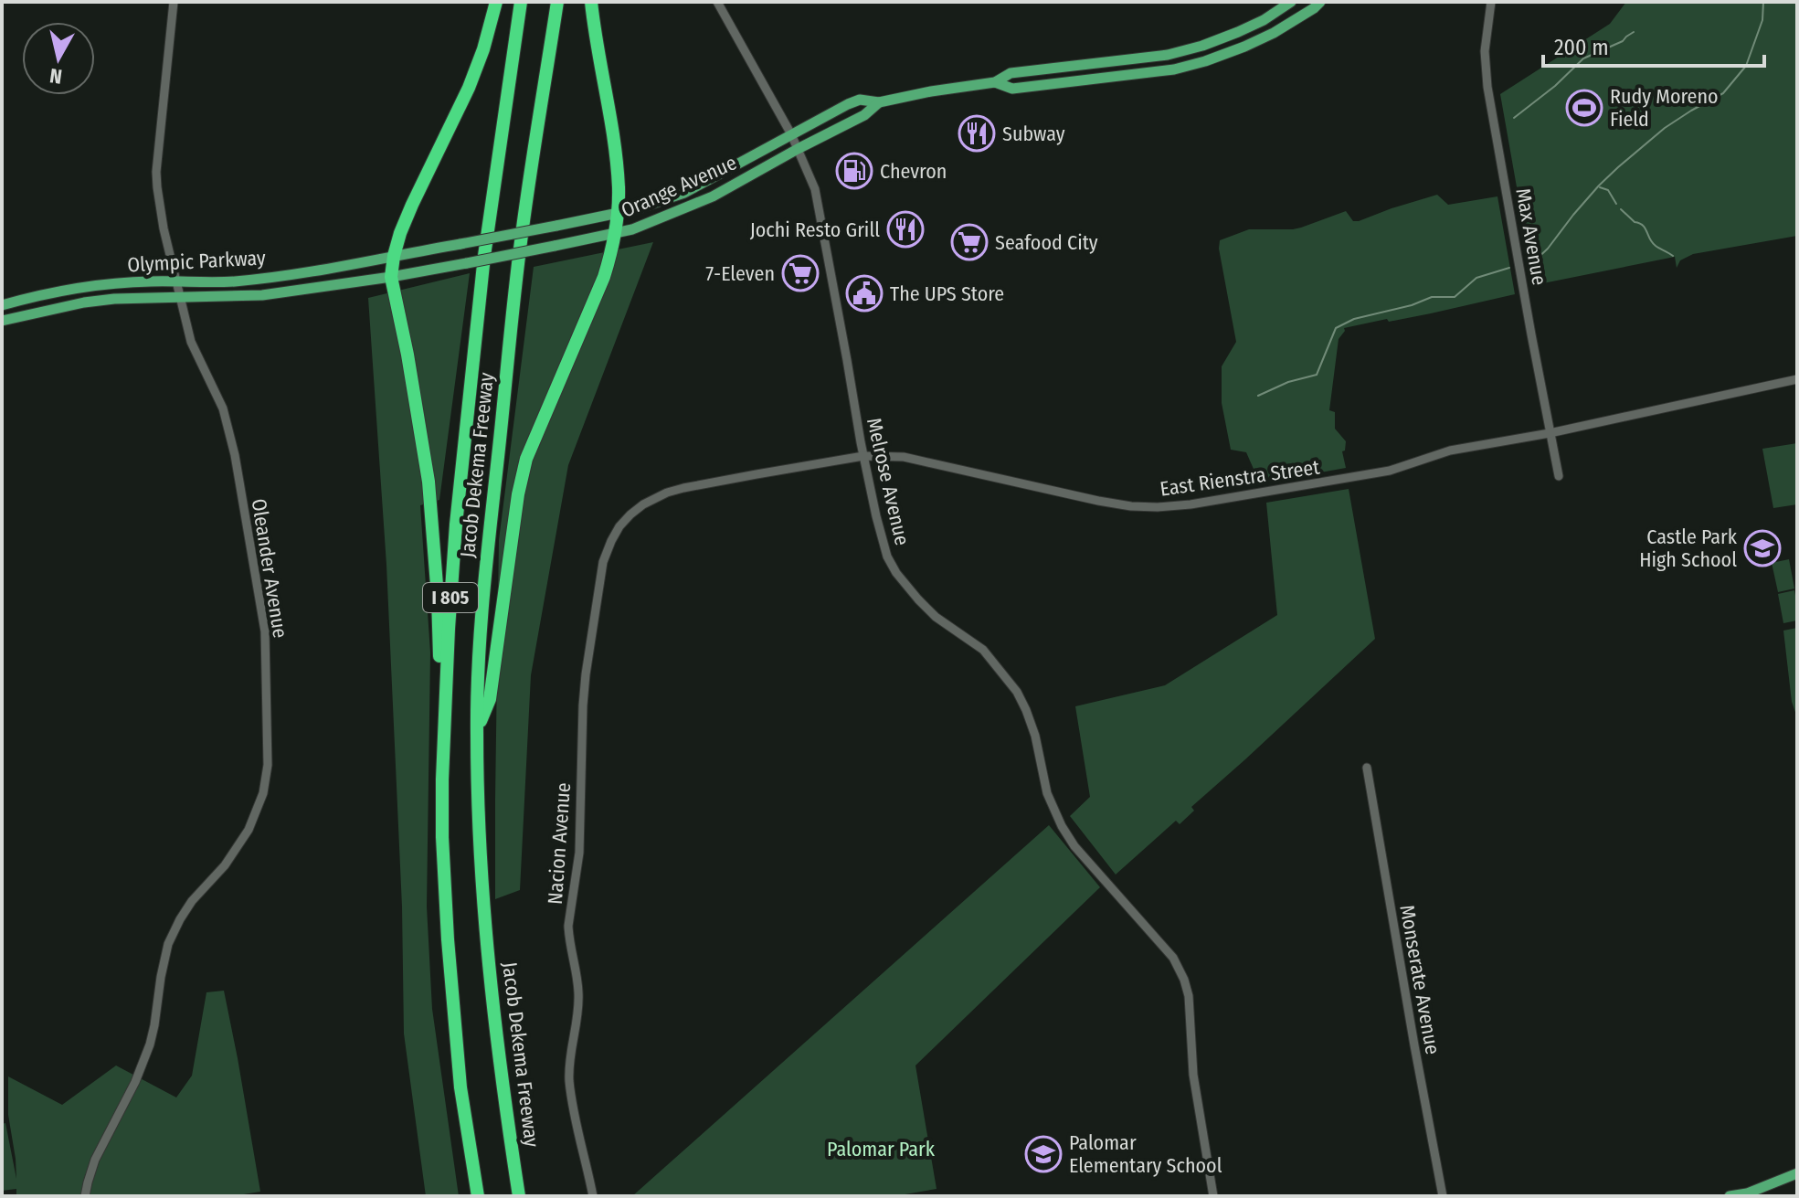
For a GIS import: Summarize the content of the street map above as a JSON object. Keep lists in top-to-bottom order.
{
  "streets": {
    "highway": ["Jacob Dekema Freeway", "I 805"],
    "main road": ["Orange Avenue", "Olympic Parkway"],
    "street": [
      "Max Avenue",
      "East Rienstra Street",
      "Melrose Avenue",
      "Oleander Avenue",
      "Nacion Avenue",
      "Monserate Avenue"
    ]
  },
  "crossings": [
    ["Orange Avenue", "Olympic Parkway"],
    ["Orange Avenue", "Melrose Avenue"],
    ["Max Avenue", "East Rienstra Street"],
    ["Olympic Parkway", "Oleander Avenue"],
    ["East Rienstra Street", "Melrose Avenue"],
    ["East Rienstra Street", "Nacion Avenue"]
  ],
  "parks": ["Palomar Park"],
  "places": {
    "sports": ["Rudy Moreno Field"],
    "restaurant": ["Subway", "Jochi Resto Grill"],
    "fuel station": ["Chevron"],
    "supermarket": ["Seafood City", "7-Eleven"],
    "public building": ["The UPS Store"],
    "school or university": ["Castle Park High School", "Palomar Elementary School"]
  },
  "scale_bar": "200 m",
  "north": "bottom"
}
